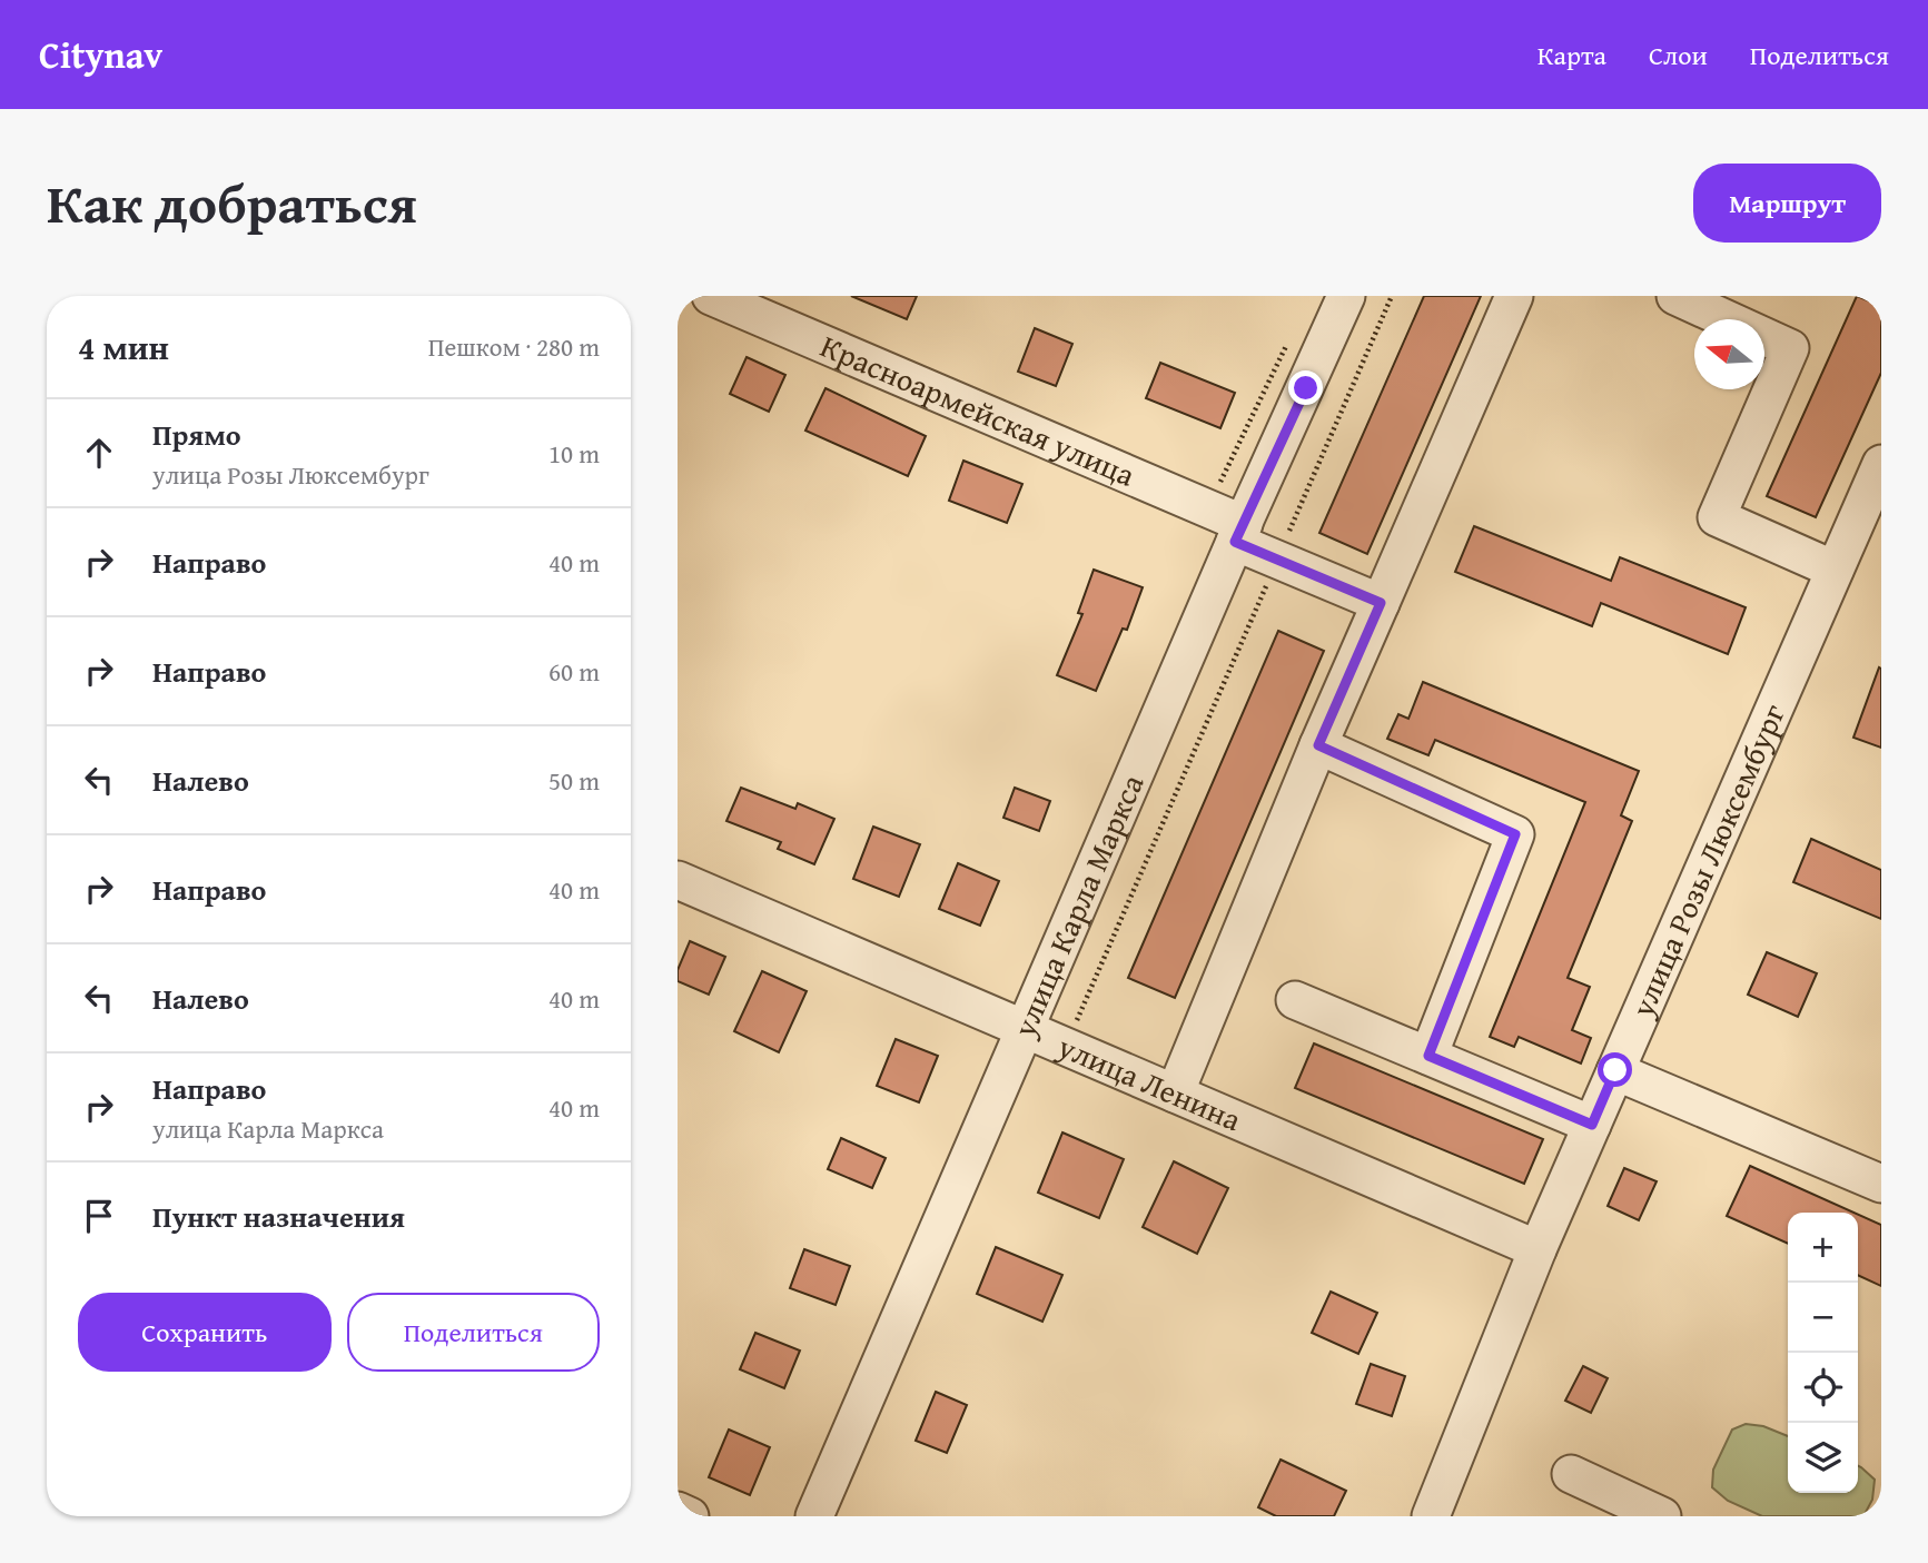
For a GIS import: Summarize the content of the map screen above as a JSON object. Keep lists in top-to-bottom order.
{
  "streets": {
    "street": [
      "Красноармейская улица",
      "улица Розы Люксембург",
      "улица Карла Маркса",
      "улица Ленина"
    ]
  },
  "crossings": [
    ["Красноармейская улица", "улица Карла Маркса"],
    ["улица Розы Люксембург", "улица Ленина"],
    ["улица Карла Маркса", "улица Ленина"]
  ],
  "north": "left",
  "page": {
    "header": "Citynav",
    "nav": ["Карта", "Слои", "Поделиться"],
    "title": "Как добраться",
    "buttons": [
      "Маршрут",
      ["Сохранить", "Поделиться"]
    ],
    "heading": ["4 мин", "Пешком · 280 m"],
    "list": [
      ["Прямо", "улица Розы Люксембург", "10 m"],
      ["Направо", "40 m"],
      ["Направо", "60 m"],
      ["Налево", "50 m"],
      ["Направо", "40 m"],
      ["Налево", "40 m"],
      ["Направо", "улица Карла Маркса", "40 m"],
      "Пункт назначения"
    ],
    "map_buttons": ["+", "−"]
  }
}
